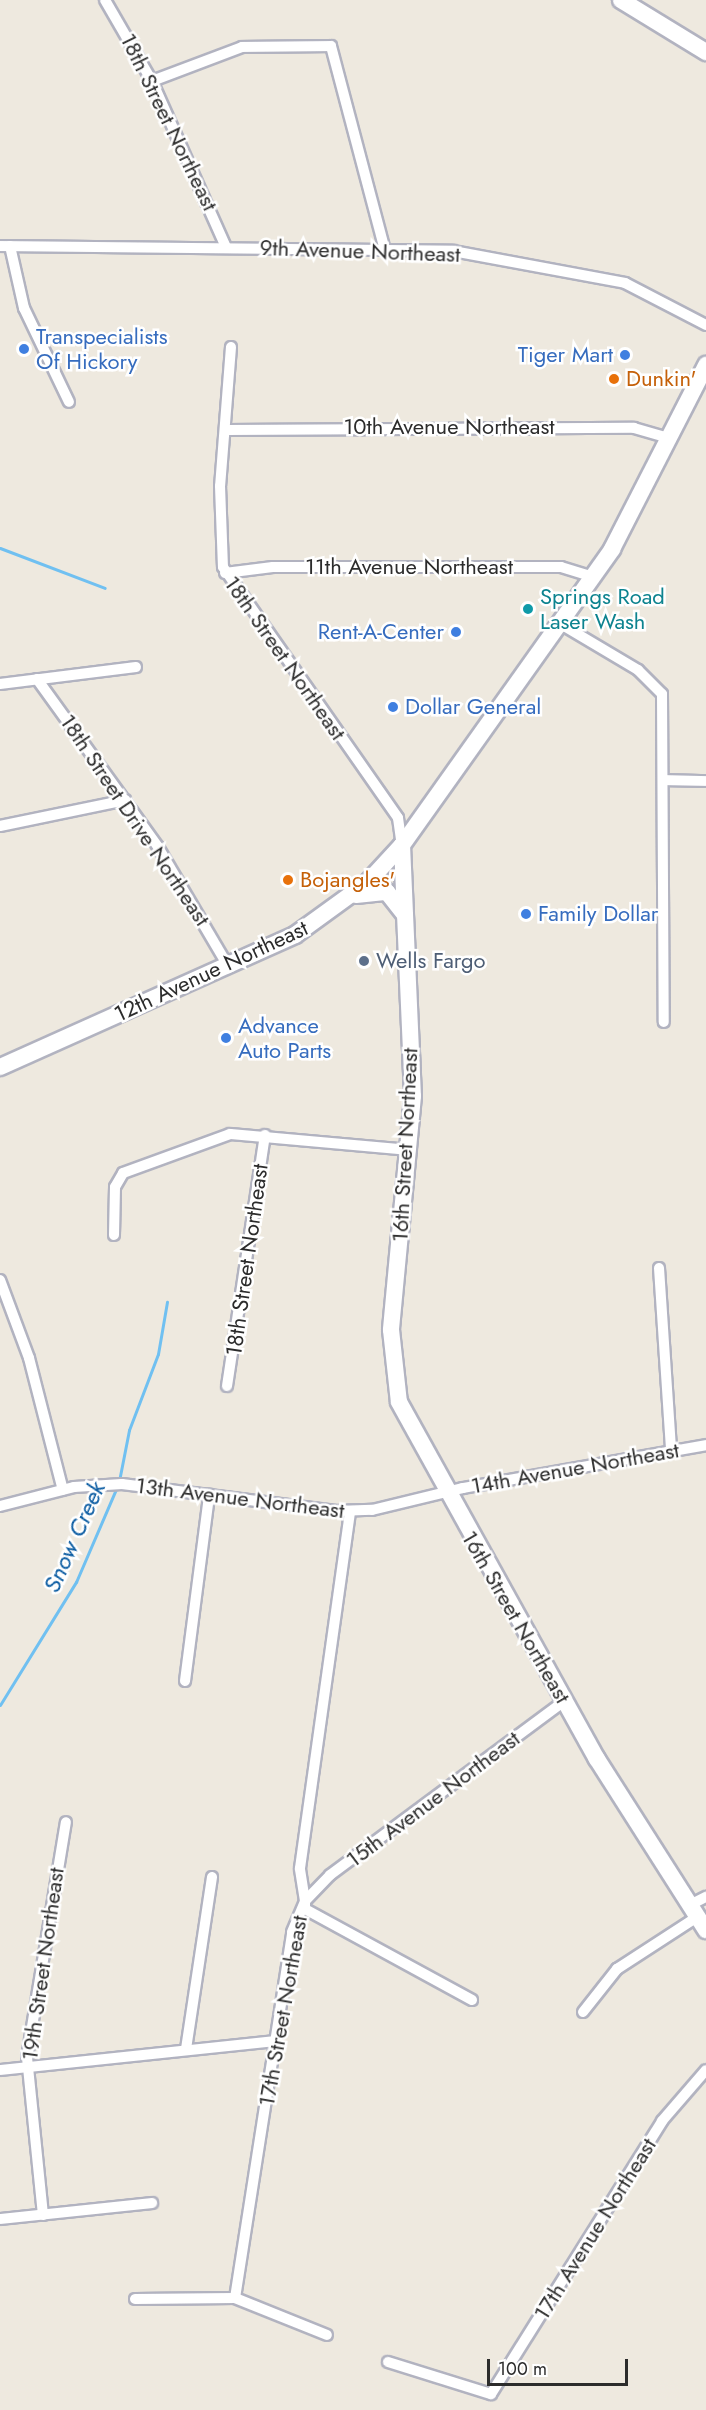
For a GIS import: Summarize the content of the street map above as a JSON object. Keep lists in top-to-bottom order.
{
  "streets": {
    "main road": ["12th Avenue Northeast", "16th Street Northeast"],
    "street": [
      "18th Street Northeast",
      "9th Avenue Northeast",
      "10th Avenue Northeast",
      "11th Avenue Northeast",
      "18th Street Drive Northeast",
      "14th Avenue Northeast",
      "13th Avenue Northeast",
      "15th Avenue Northeast",
      "19th Street Northeast",
      "17th Street Northeast",
      "17th Avenue Northeast"
    ]
  },
  "crossings": [
    ["18th Street Northeast", "9th Avenue Northeast"],
    ["18th Street Northeast", "10th Avenue Northeast"],
    ["18th Street Northeast", "11th Avenue Northeast"],
    ["18th Street Northeast", "12th Avenue Northeast"],
    ["18th Street Northeast", "16th Street Northeast"],
    ["18th Street Drive Northeast", "12th Avenue Northeast"],
    ["12th Avenue Northeast", "16th Street Northeast"],
    ["16th Street Northeast", "14th Avenue Northeast"],
    ["16th Street Northeast", "13th Avenue Northeast"],
    ["16th Street Northeast", "15th Avenue Northeast"],
    ["14th Avenue Northeast", "13th Avenue Northeast"],
    ["13th Avenue Northeast", "17th Street Northeast"],
    ["15th Avenue Northeast", "17th Street Northeast"]
  ],
  "water": ["Snow Creek"],
  "places": [
    "Transpecialists Of Hickory",
    "Tiger Mart",
    "Dunkin'",
    "Springs Road Laser Wash",
    "Rent-A-Center",
    "Dollar General",
    "Bojangles'",
    "Family Dollar",
    "Wells Fargo",
    "Advance Auto Parts"
  ],
  "scale_bar": "100 m"
}
